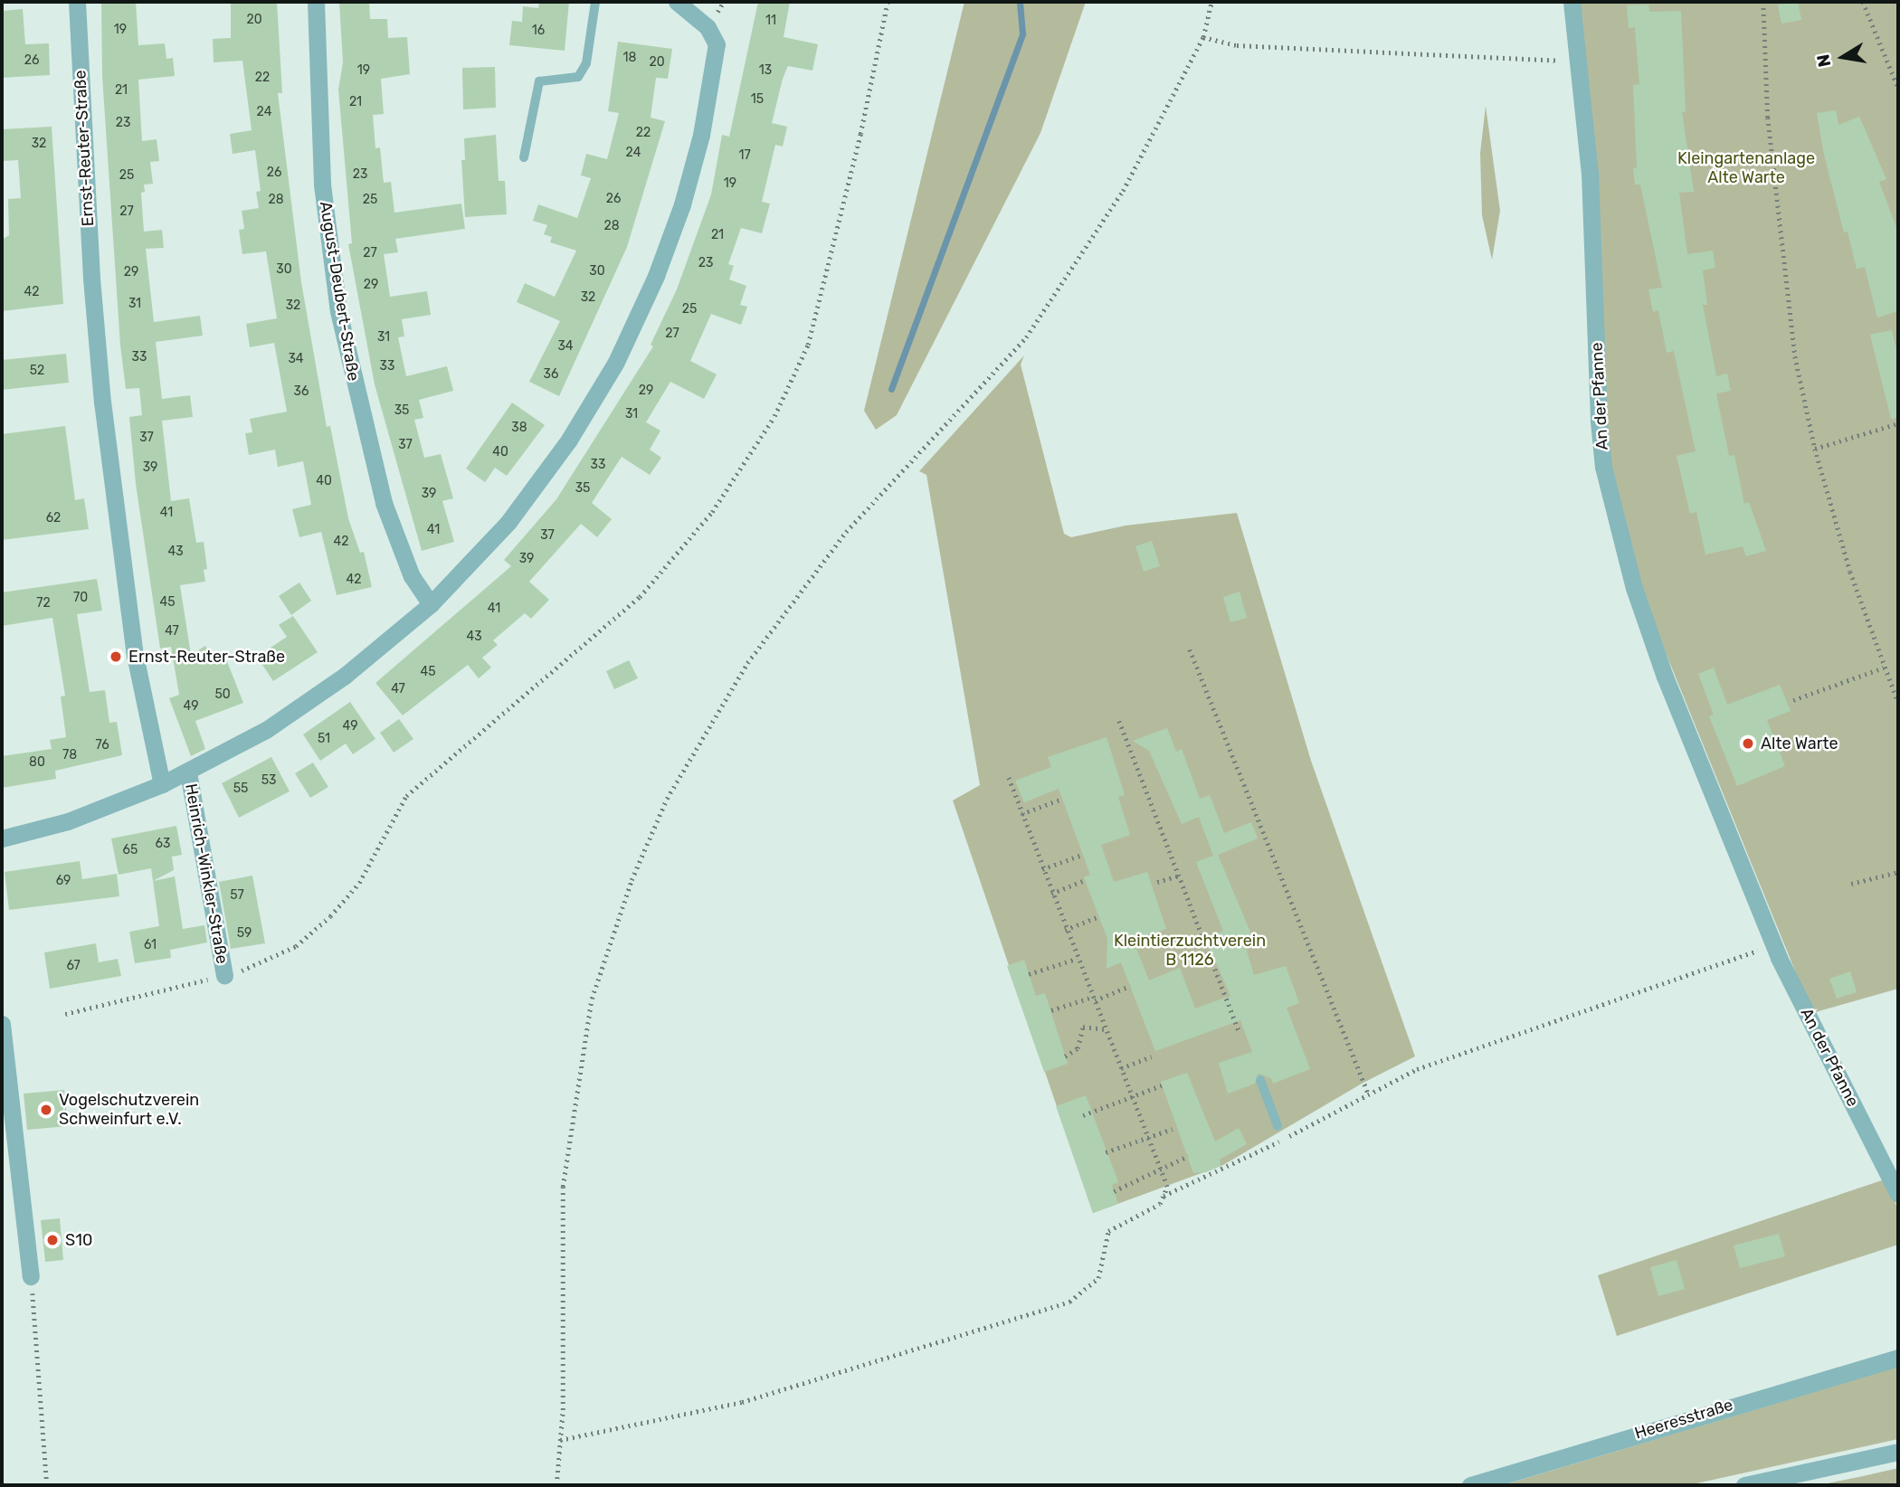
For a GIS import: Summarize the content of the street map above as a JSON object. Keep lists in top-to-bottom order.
{
  "streets": {
    "street": [
      "Ernst-Reuter-Straße",
      "August-Deubert-Straße",
      "An der Pfanne",
      "Heinrich-Winkler-Straße",
      "Heeresstraße"
    ]
  },
  "crossings": [
    ["Ernst-Reuter-Straße", "Heinrich-Winkler-Straße"],
    ["August-Deubert-Straße", "Heinrich-Winkler-Straße"]
  ],
  "parks": ["Kleingartenanlage Alte Warte", "Kleintierzuchtverein B 1126"],
  "places": [
    "Ernst-Reuter-Straße",
    "Alte Warte",
    "Vogelschutzverein Schweinfurt e.V.",
    "S10"
  ],
  "house_numbers": [
    "20",
    "11",
    "19",
    "16",
    "18",
    "26",
    "20",
    "19",
    "13",
    "22",
    "21",
    "15",
    "21",
    "24",
    "23",
    "22",
    "32",
    "24",
    "17",
    "26",
    "23",
    "25",
    "19",
    "26",
    "28",
    "25",
    "27",
    "28",
    "21",
    "27",
    "23",
    "30",
    "30",
    "29",
    "29",
    "42",
    "32",
    "31",
    "32",
    "25",
    "27",
    "31",
    "34",
    "33",
    "34",
    "33",
    "52",
    "36",
    "29",
    "36",
    "35",
    "31",
    "38",
    "37",
    "37",
    "40",
    "33",
    "39",
    "40",
    "35",
    "39",
    "41",
    "62",
    "41",
    "37",
    "42",
    "43",
    "39",
    "42",
    "70",
    "45",
    "72",
    "41",
    "47",
    "43",
    "45",
    "47",
    "50",
    "49",
    "49",
    "51",
    "76",
    "78",
    "80",
    "53",
    "55",
    "63",
    "65",
    "69",
    "57",
    "59",
    "61",
    "67"
  ],
  "north": "left"
}
